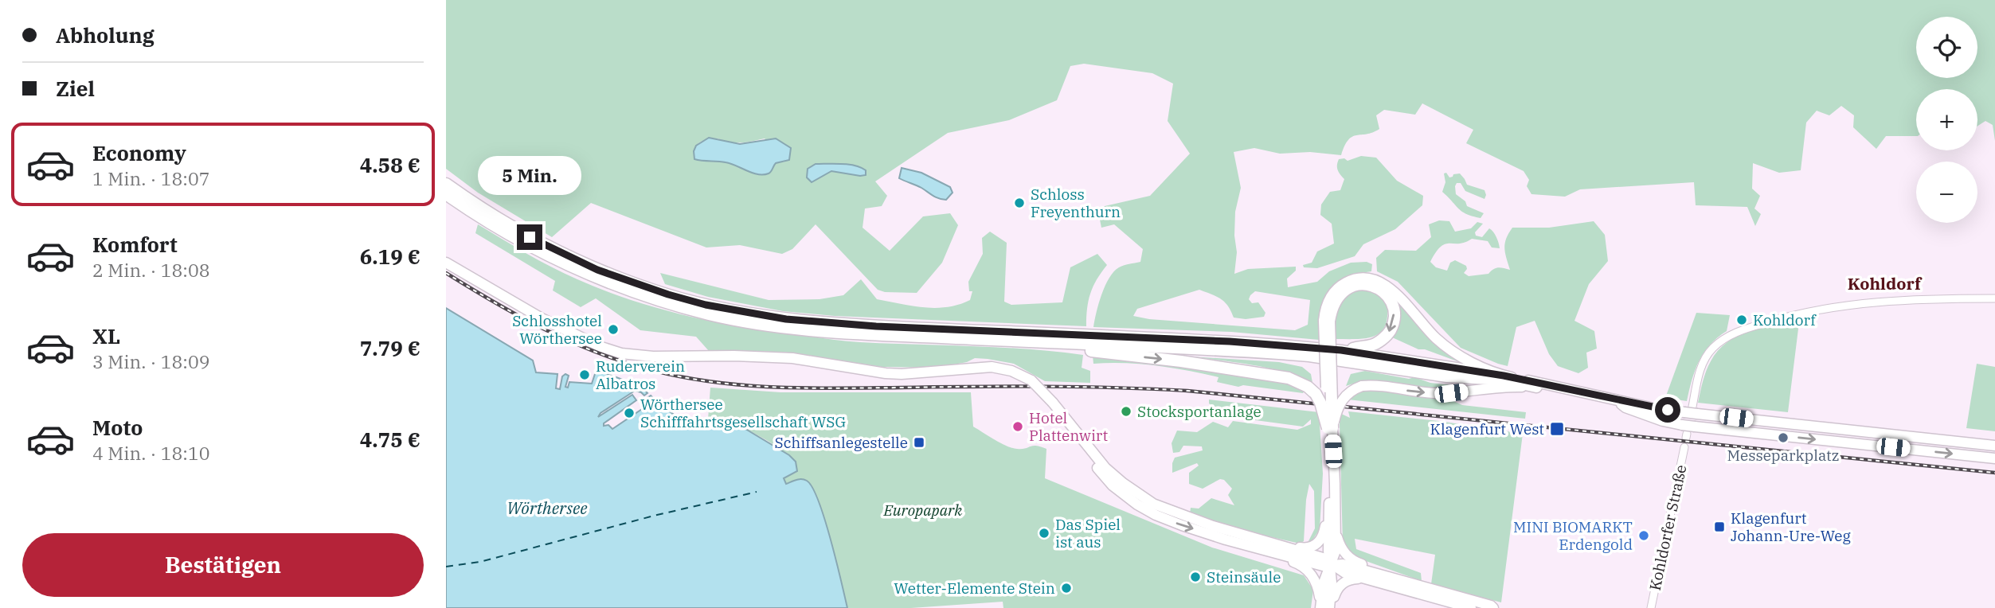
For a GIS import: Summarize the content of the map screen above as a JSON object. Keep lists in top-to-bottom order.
{
  "streets": {
    "street": ["Kohldorfer Straße"]
  },
  "districts": ["Kohldorf"],
  "water": ["Wörthersee"],
  "parks": ["Europapark"],
  "places": {
    "other": [
      "Schloss Freyenthurn",
      "Kohldorf",
      "Schlosshotel Wörthersee",
      "Ruderverein Albatros",
      "Stocksportanlage",
      "Wörthersee Schifffahrtsgesellschaft WSG",
      "Hotel Plattenwirt",
      "Messeparkplatz",
      "Das Spiel ist aus",
      "MINI BIOMARKT Erdengold",
      "Steinsäule",
      "Wetter-Elemente Stein"
    ],
    "transit": ["Klagenfurt West", "Schiffsanlegestelle", "Klagenfurt Johann-Ure-Weg"]
  },
  "page": {
    "banner": ["Abholung", "Ziel"],
    "map_buttons": ["+", "−"],
    "list": [
      {
        "name": "Economy",
        "note": "1 Min. · 18:07",
        "value": "4.58 €"
      },
      {
        "name": "Komfort",
        "note": "2 Min. · 18:08",
        "value": "6.19 €"
      },
      {
        "name": "XL",
        "note": "3 Min. · 18:09",
        "value": "7.79 €"
      },
      {
        "name": "Moto",
        "note": "4 Min. · 18:10",
        "value": "4.75 €"
      }
    ],
    "bubble": "5 Min.",
    "buttons": "Bestätigen"
  }
}
